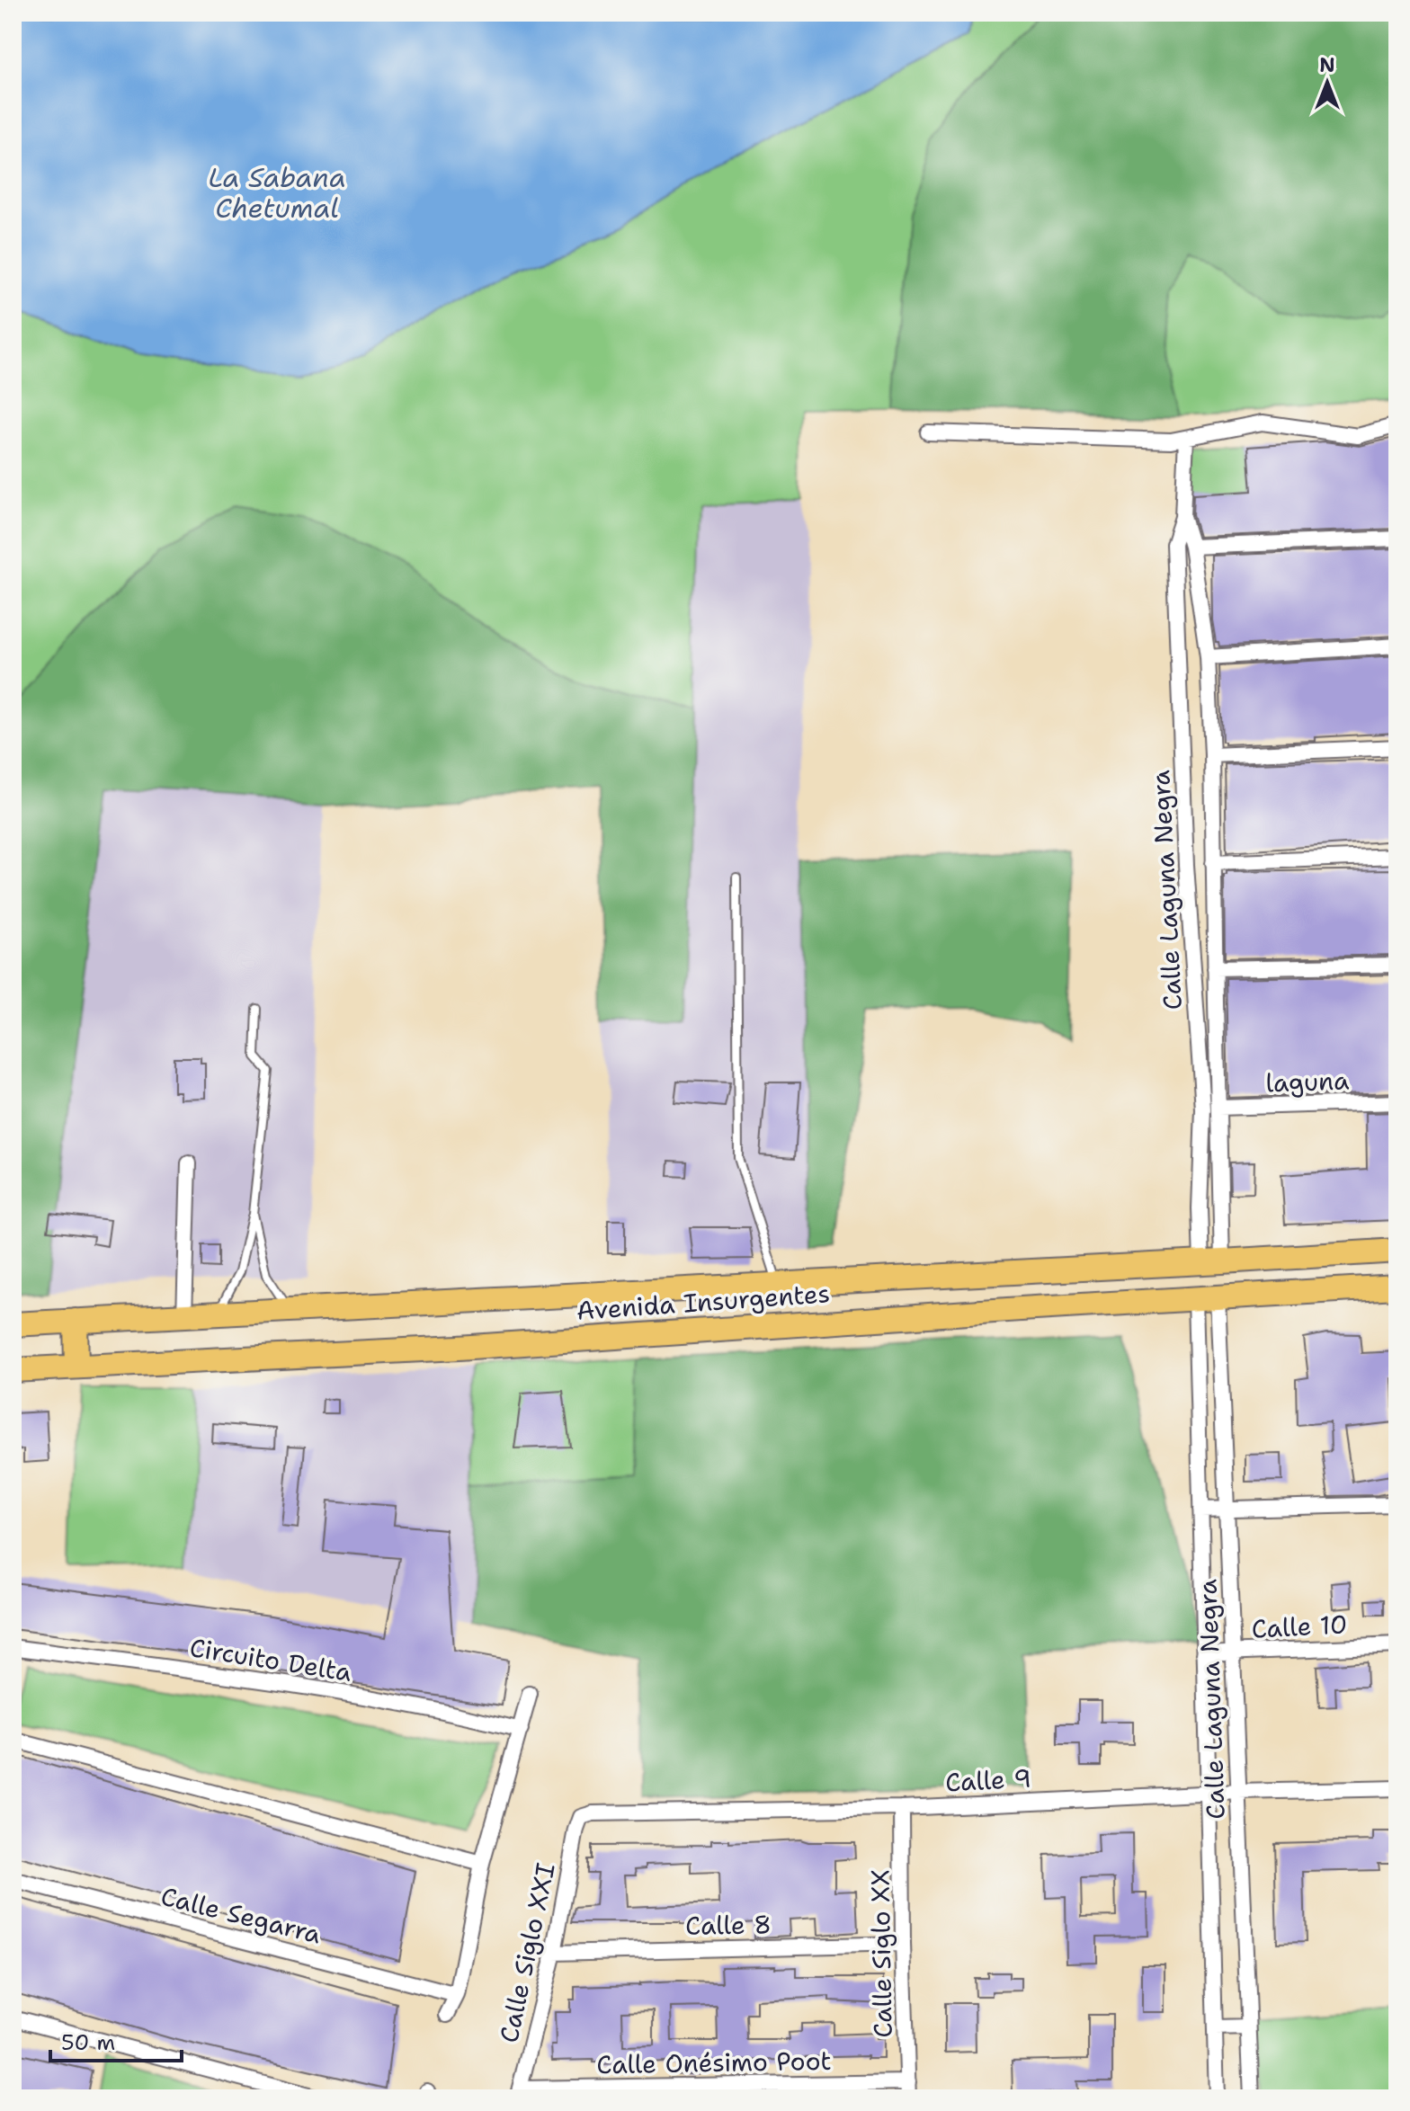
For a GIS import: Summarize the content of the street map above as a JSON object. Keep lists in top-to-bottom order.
{
  "streets": {
    "main road": ["Avenida Insurgentes"],
    "street": [
      "Calle Laguna Negra",
      "laguna",
      "Calle 10",
      "Circuito Delta",
      "Calle 9",
      "Calle Segarra",
      "Calle 8",
      "Calle Siglo XXI",
      "Calle Siglo XX",
      "Calle Onésimo Poot"
    ]
  },
  "crossings": [
    ["Calle Laguna Negra", "laguna"],
    ["Calle Laguna Negra", "Avenida Insurgentes"],
    ["Calle Laguna Negra", "Calle 10"],
    ["Calle Laguna Negra", "Calle 9"],
    ["Calle 9", "Calle Siglo XXI"],
    ["Calle 9", "Calle Siglo XX"],
    ["Calle 8", "Calle Siglo XXI"],
    ["Calle 8", "Calle Siglo XX"],
    ["Calle Siglo XXI", "Calle Onésimo Poot"],
    ["Calle Siglo XX", "Calle Onésimo Poot"]
  ],
  "water": ["La Sabana Chetumal"],
  "scale_bar": "50 m",
  "north": "top"
}
